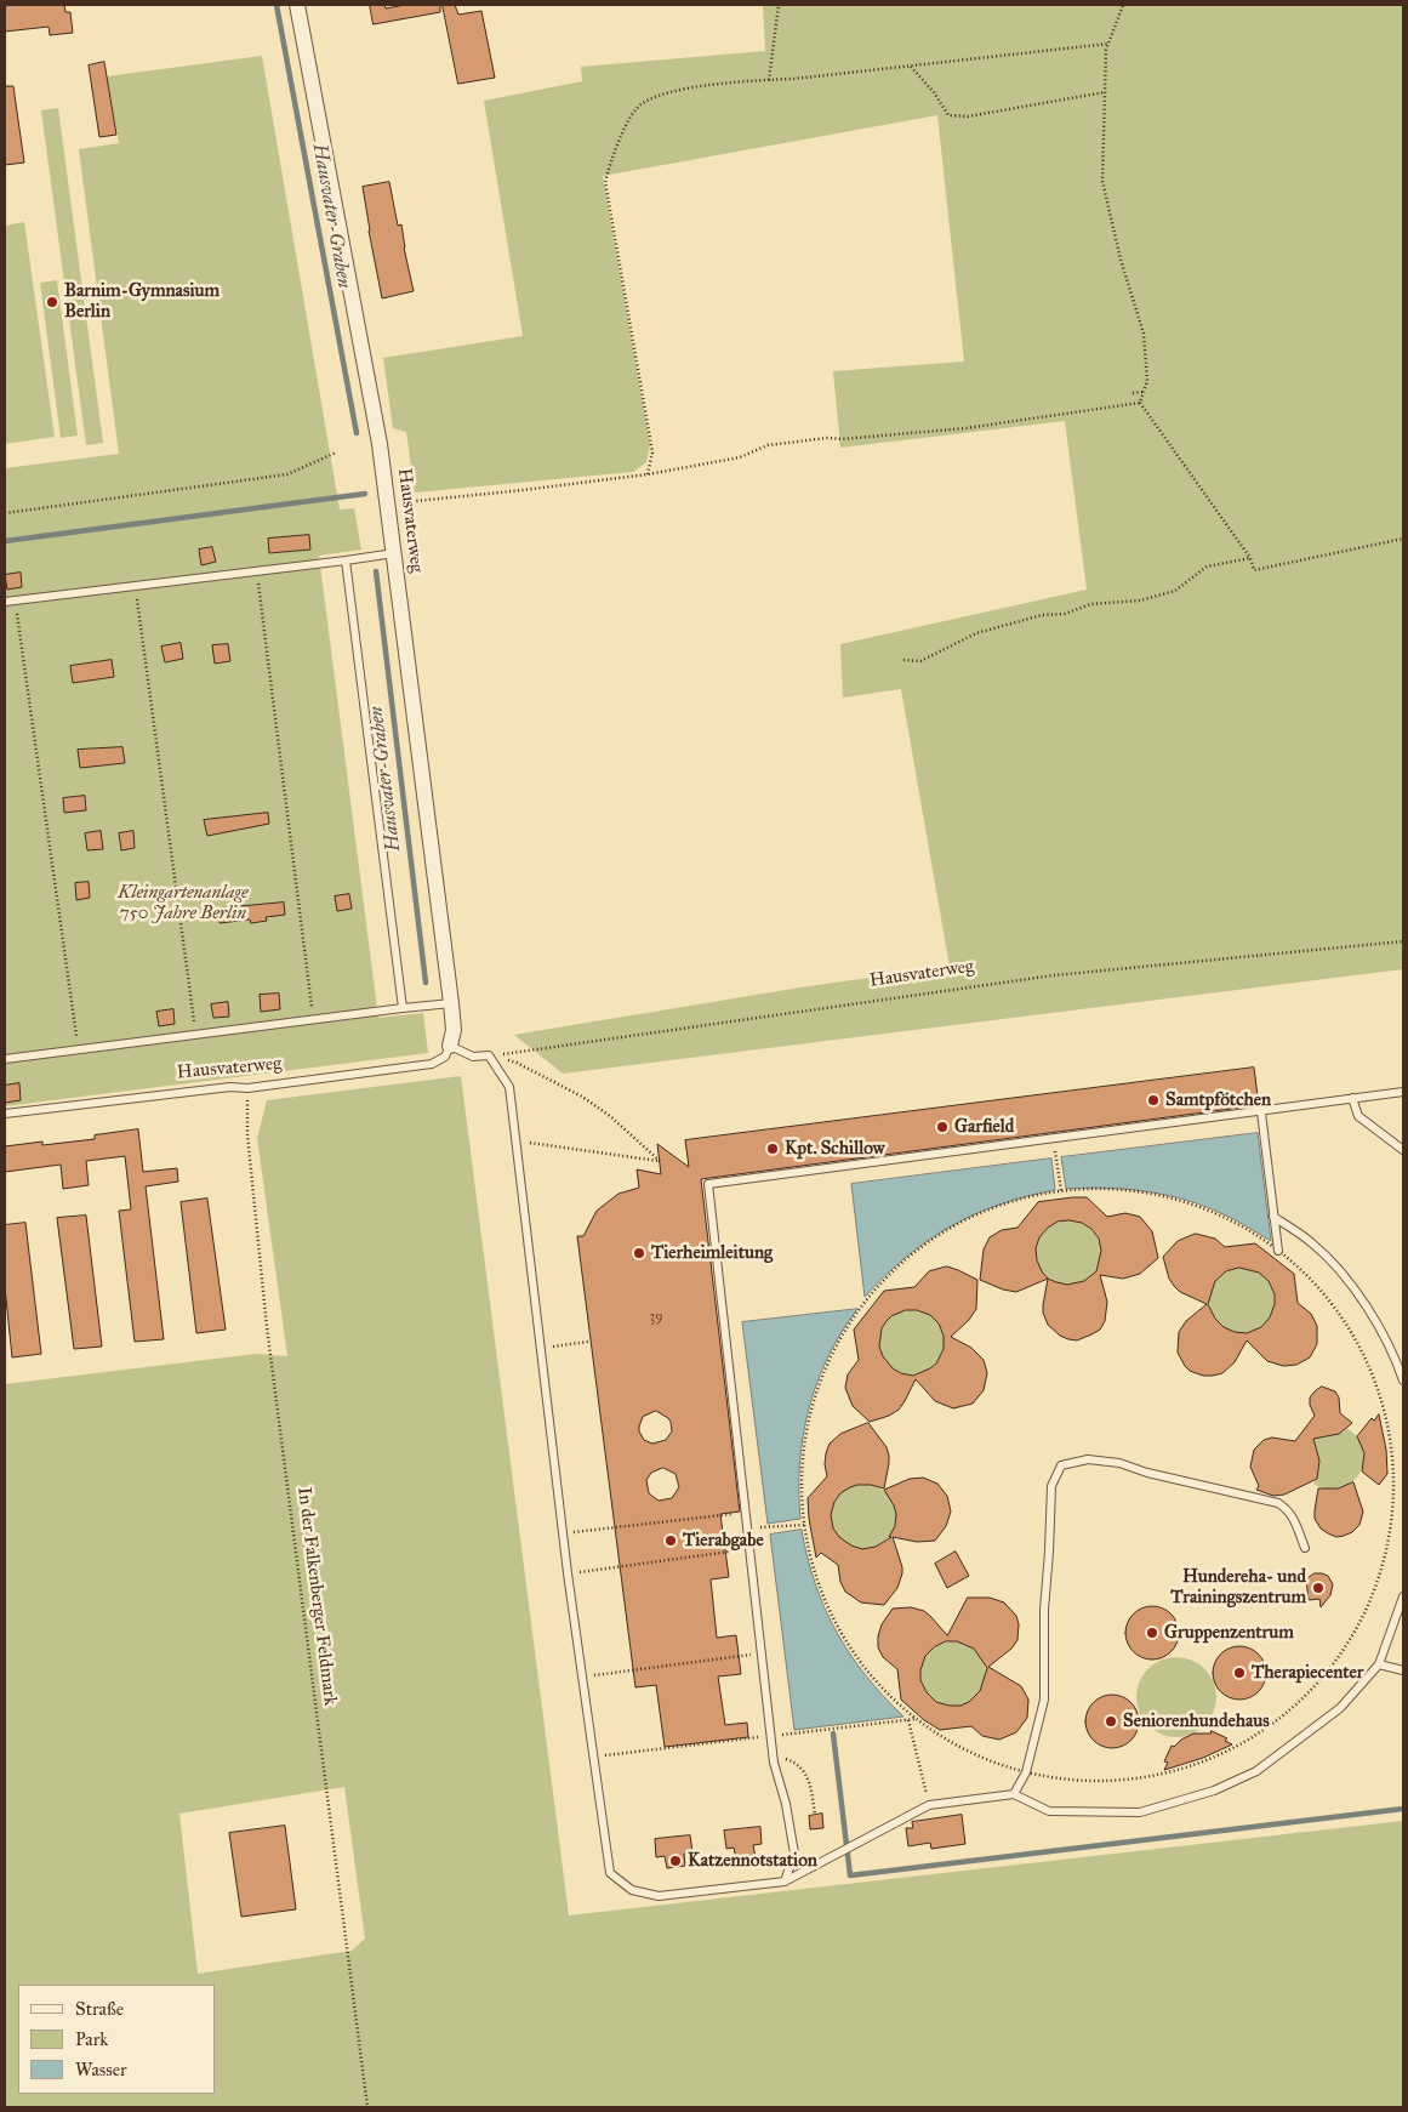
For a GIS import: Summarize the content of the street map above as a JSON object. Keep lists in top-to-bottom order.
{
  "streets": {
    "street": ["Hausvaterweg"],
    "path": ["In der Falkenberger Feldmark"]
  },
  "crossings": [
    ["Hausvaterweg", "In der Falkenberger Feldmark"]
  ],
  "water": ["Hausvater-Graben"],
  "parks": ["Kleingartenanlage 750 Jahre Berlin"],
  "places": [
    "Barnim-Gymnasium Berlin",
    "Samtpfötchen",
    "Garfield",
    "Kpt. Schillow",
    "Tierheimleitung",
    "Tierabgabe",
    "Hundereha- und Trainingszentrum",
    "Gruppenzentrum",
    "Therapiecenter",
    "Seniorenhundehaus",
    "Katzennotstation"
  ],
  "house_numbers": ["39"],
  "legend": ["Straße", "Park", "Wasser"]
}
